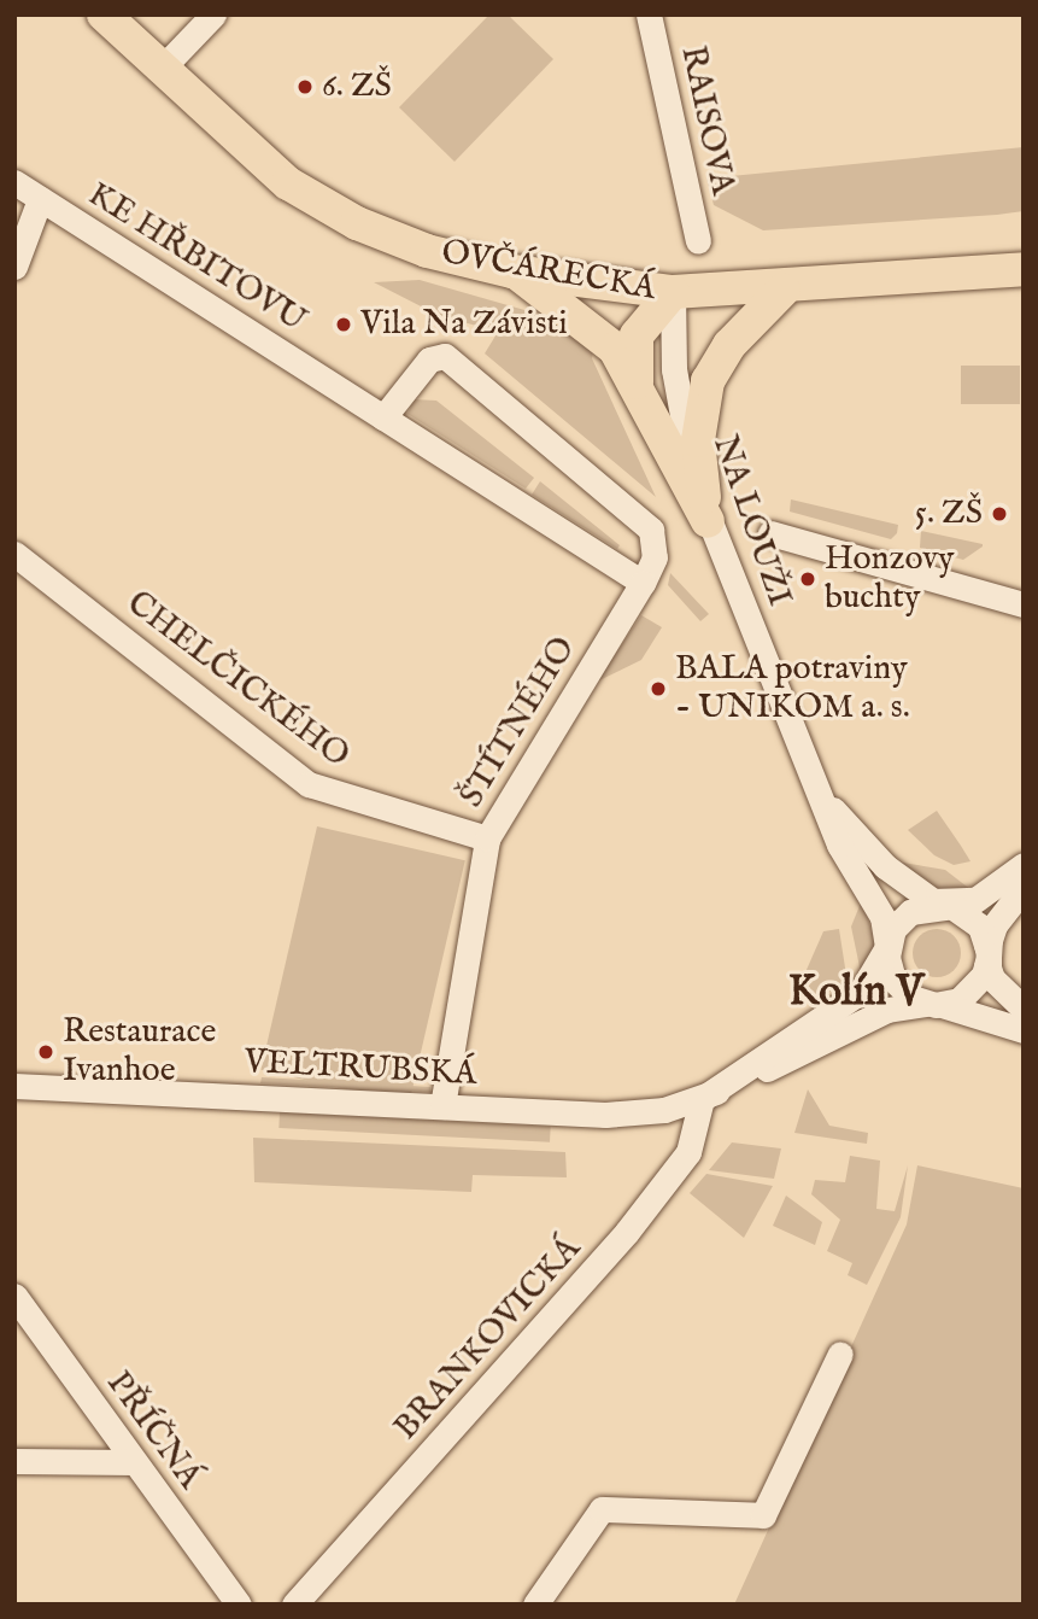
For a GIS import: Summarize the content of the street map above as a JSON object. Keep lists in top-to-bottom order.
{
  "streets": {
    "main road": ["OVČÁRECKÁ"],
    "street": [
      "RAISOVA",
      "KE HŘBITOVU",
      "NA LOUŽI",
      "CHELČICKÉHO",
      "ŠTÍTNÉHO",
      "VELTRUBSKÁ",
      "BRANKOVICKÁ",
      "PŘÍČNÁ"
    ]
  },
  "crossings": [
    ["KE HŘBITOVU", "ŠTÍTNÉHO"],
    ["OVČÁRECKÁ", "NA LOUŽI"],
    ["CHELČICKÉHO", "ŠTÍTNÉHO"],
    ["ŠTÍTNÉHO", "VELTRUBSKÁ"],
    ["VELTRUBSKÁ", "BRANKOVICKÁ"]
  ],
  "districts": ["Kolín V"],
  "places": [
    "6. ZŠ",
    "Vila Na Závisti",
    "5. ZŠ",
    "Honzovy buchty",
    "BALA potraviny - UNIKOM a. s.",
    "Restaurace Ivanhoe"
  ]
}
